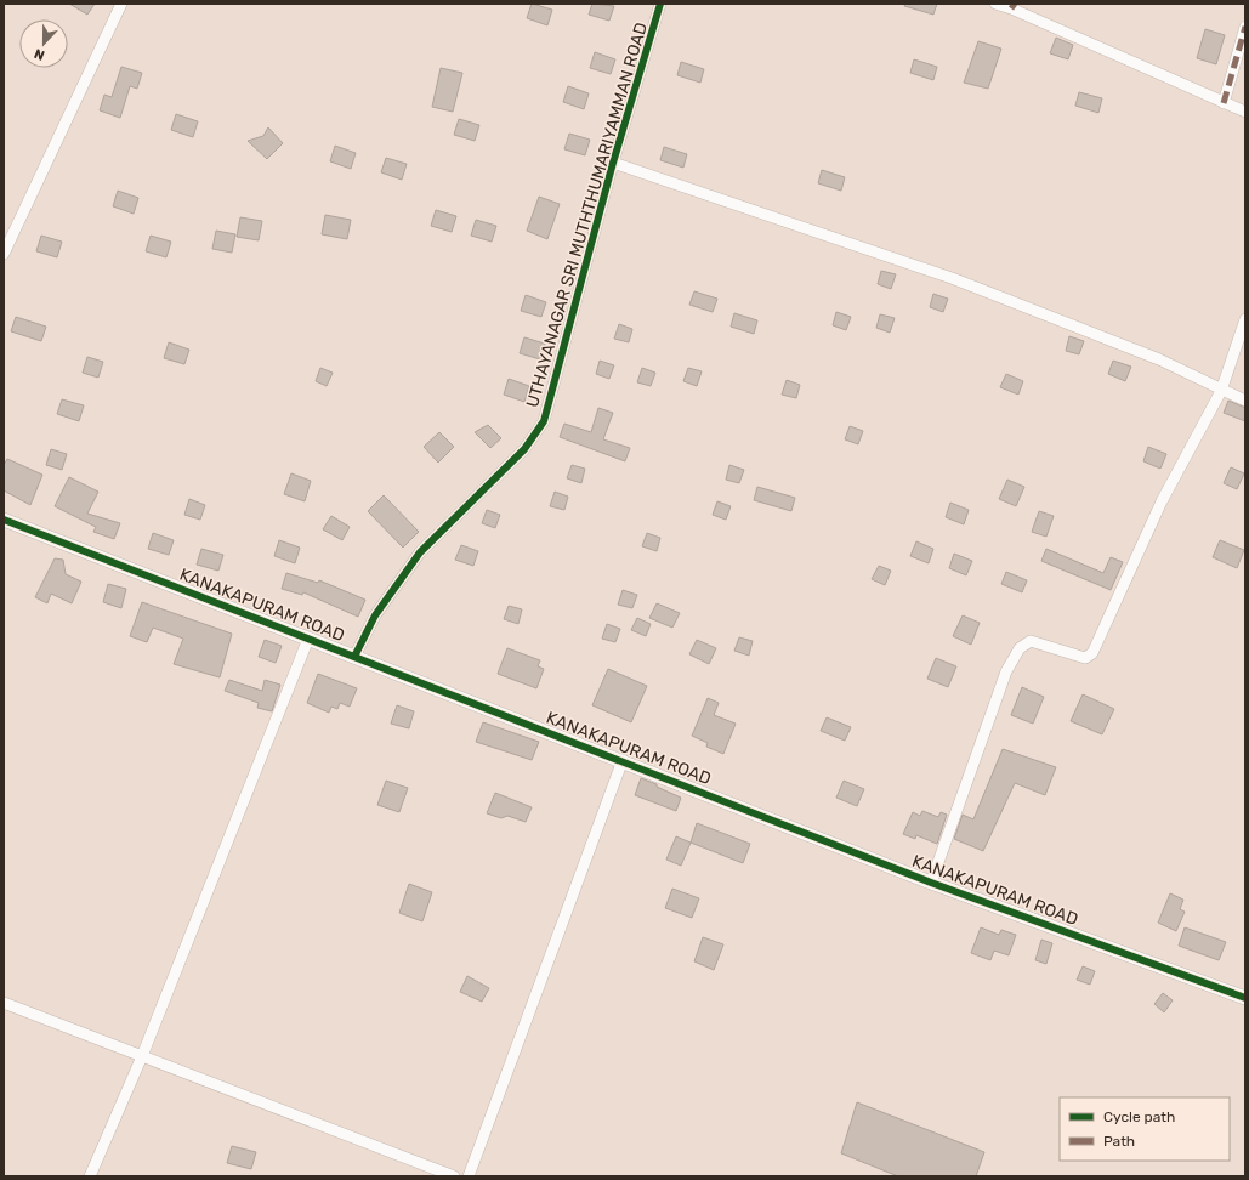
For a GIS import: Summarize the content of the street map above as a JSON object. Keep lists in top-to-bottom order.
{
  "streets": {
    "street": ["UTHAYANAGAR SRI MUTHTHUMARIYAMMAN ROAD", "KANAKAPURAM ROAD"]
  },
  "crossings": [
    ["UTHAYANAGAR SRI MUTHTHUMARIYAMMAN ROAD", "KANAKAPURAM ROAD"]
  ],
  "legend": ["Cycle path", "Path"],
  "north": "bottom"
}
